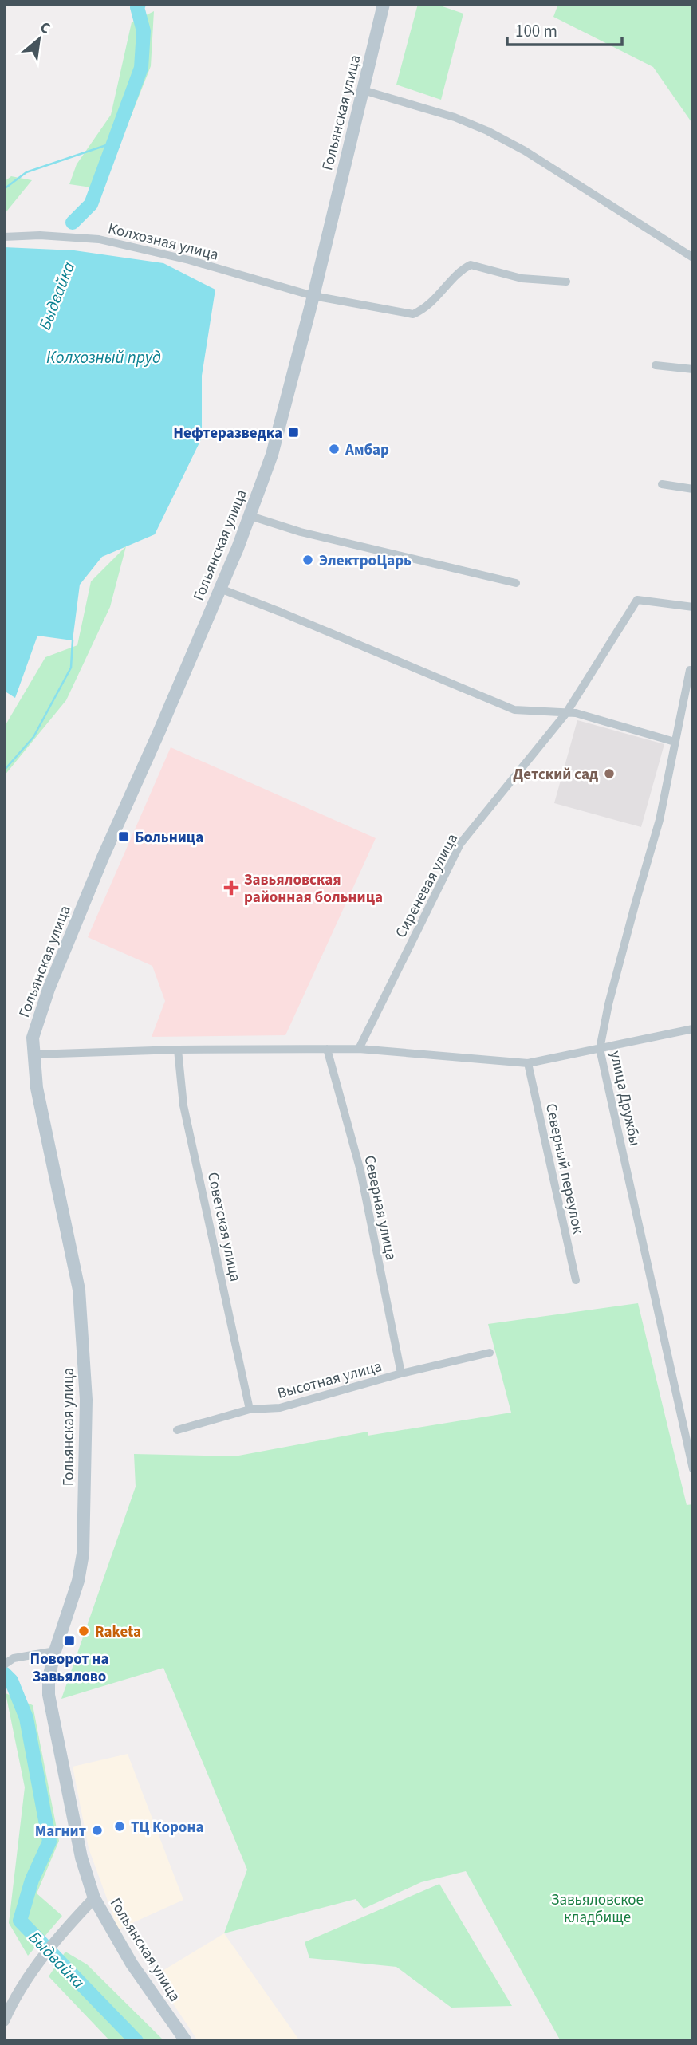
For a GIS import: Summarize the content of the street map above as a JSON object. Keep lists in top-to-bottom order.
{
  "streets": {
    "main road": ["Гольянская улица"],
    "street": [
      "Колхозная улица",
      "Сиреневая улица",
      "улица Дружбы",
      "Северный переулок",
      "Северная улица",
      "Советская улица",
      "Высотная улица"
    ]
  },
  "crossings": [
    ["Гольянская улица", "Колхозная улица"],
    ["Северная улица", "Высотная улица"],
    ["Советская улица", "Высотная улица"]
  ],
  "water": ["Быдвайка", "Колхозный пруд"],
  "parks": ["Завьяловское кладбище"],
  "places": {
    "transit": ["Нефтеразведка", "Больница", "Поворот на Завьялово"],
    "other": [
      "Амбар",
      "ЭлектроЦарь",
      "Детский сад",
      "Raketa",
      "ТЦ Корона",
      "Магнит"
    ],
    "health": ["Завьяловская районная больница"]
  },
  "scale_bar": "100 m",
  "north": "top right"
}
